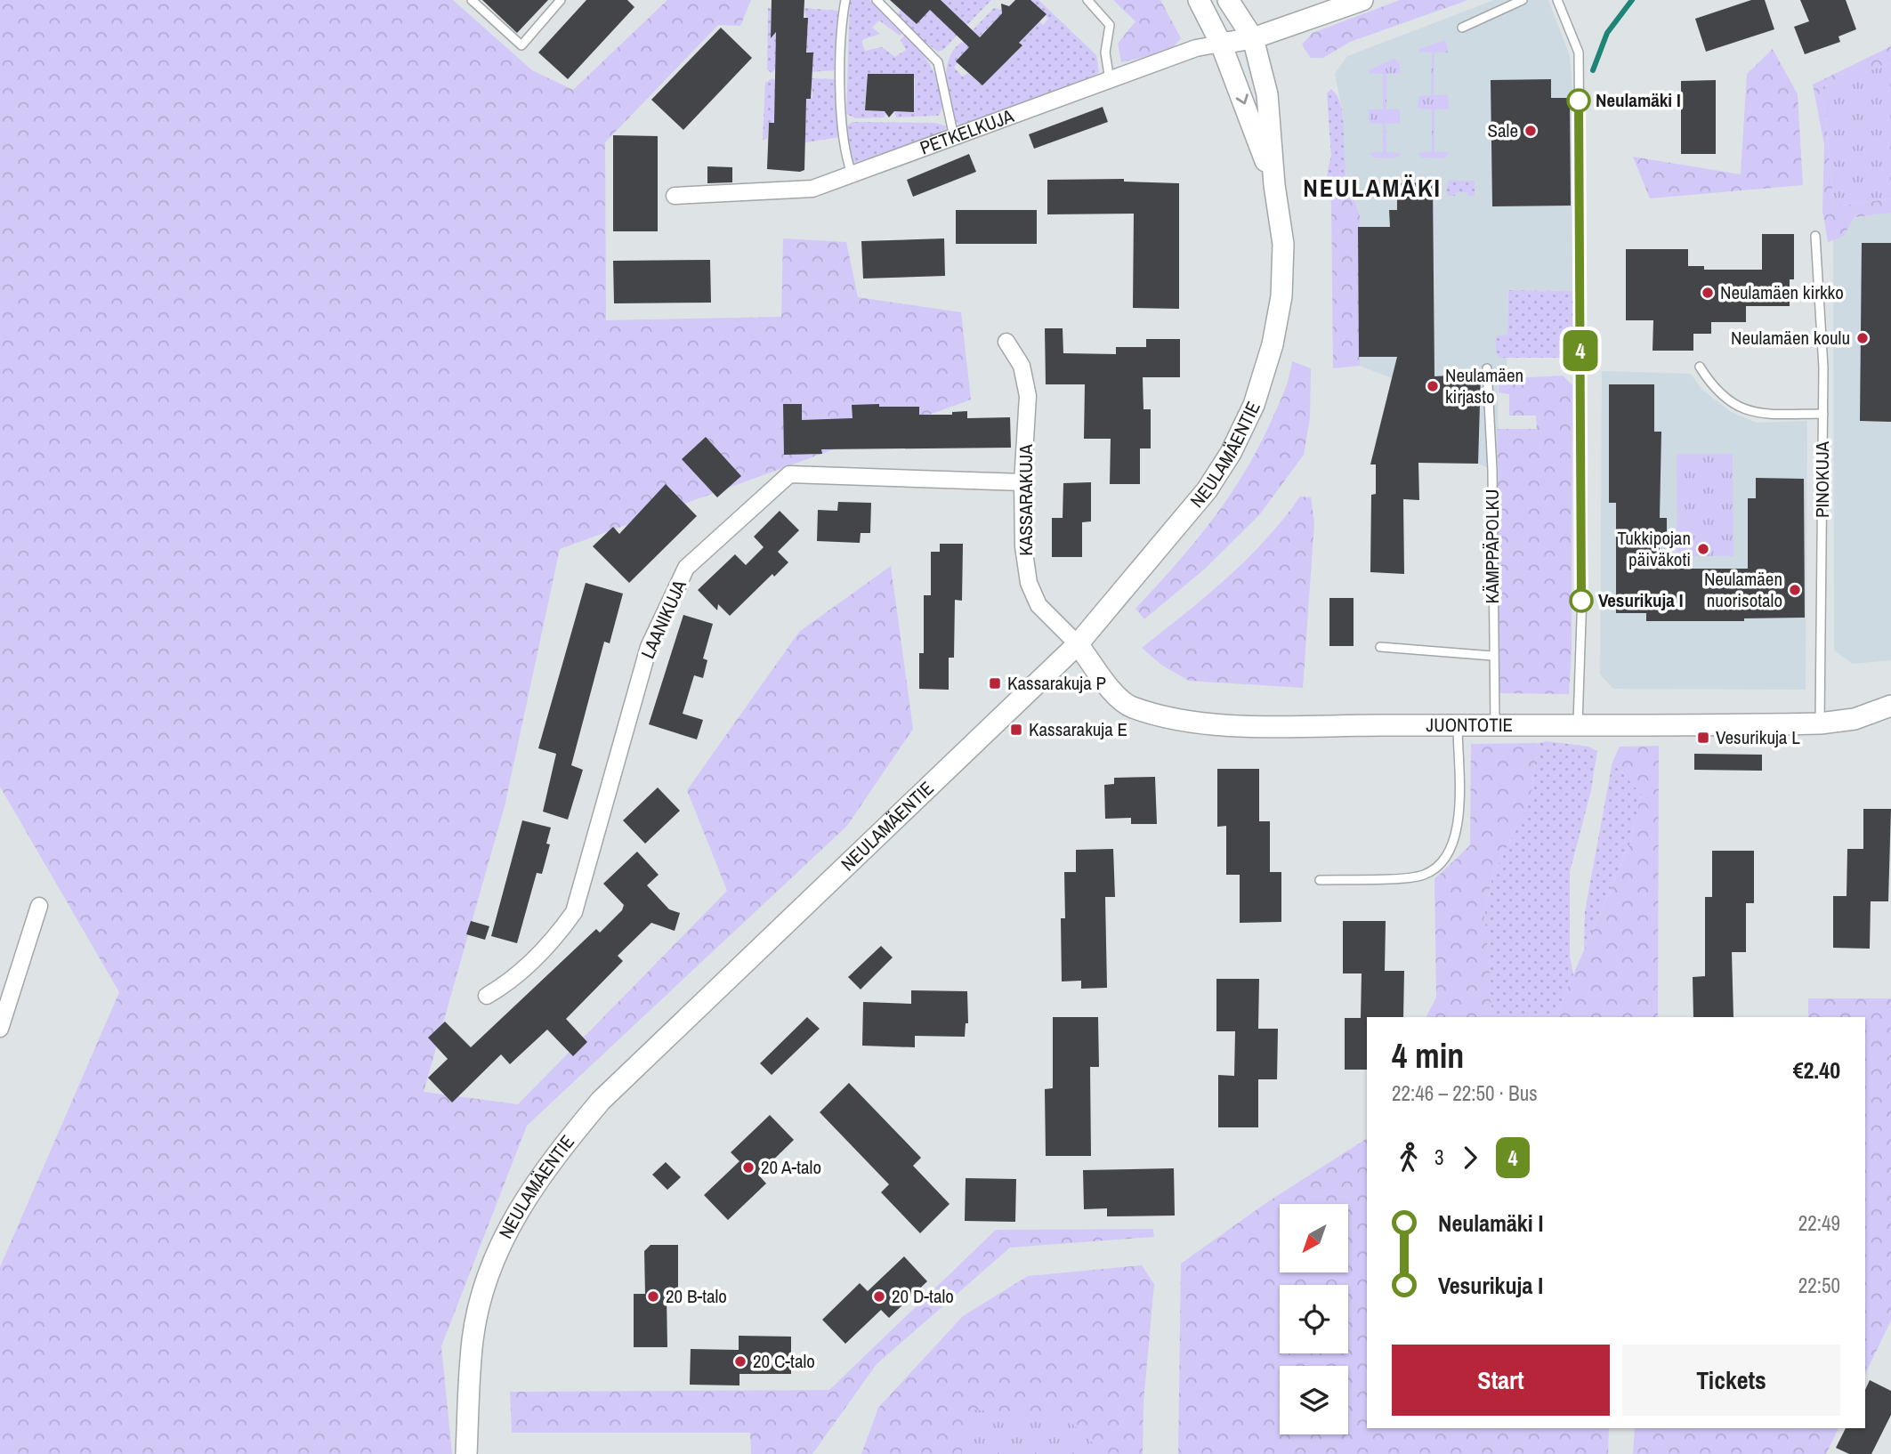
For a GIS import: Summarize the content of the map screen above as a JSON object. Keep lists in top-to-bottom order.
{
  "streets": {
    "street": [
      "PETKELKUJA",
      "NEULAMÄENTIE",
      "KASSARAKUJA",
      "LAANIKUJA",
      "JUONTOTIE"
    ],
    "lane": ["PINOKUJA", "KÄMPPÄPOLKU"]
  },
  "crossings": [
    ["PETKELKUJA", "NEULAMÄENTIE"],
    ["NEULAMÄENTIE", "KASSARAKUJA"],
    ["NEULAMÄENTIE", "JUONTOTIE"],
    ["PINOKUJA", "JUONTOTIE"],
    ["KASSARAKUJA", "LAANIKUJA"],
    ["KASSARAKUJA", "JUONTOTIE"],
    ["KÄMPPÄPOLKU", "JUONTOTIE"]
  ],
  "districts": ["NEULAMÄKI"],
  "places": {
    "other": [
      "Neulamäki I",
      "Sale",
      "Neulamäen kirkko",
      "Neulamäen koulu",
      "Neulamäen kirjasto",
      "Tukkipojan päiväkoti",
      "Neulamäen nuorisotalo",
      "Vesurikuja I",
      "20 A-talo",
      "20 B-talo",
      "20 D-talo",
      "20 C-talo"
    ],
    "transit": ["Kassarakuja P", "Kassarakuja E", "Vesurikuja L"]
  },
  "lines": ["bus line 4"],
  "north": "bottom left",
  "page": {
    "on_map": "4",
    "heading": ["4 min", "22:46 – 22:50 · Bus", "€2.40"],
    "legs": ["3", "4"],
    "list": [
      {
        "name": "Neulamäki I",
        "value": "22:49"
      },
      {
        "name": "Vesurikuja I",
        "value": "22:50"
      }
    ],
    "buttons": ["Start", "Tickets"]
  }
}
